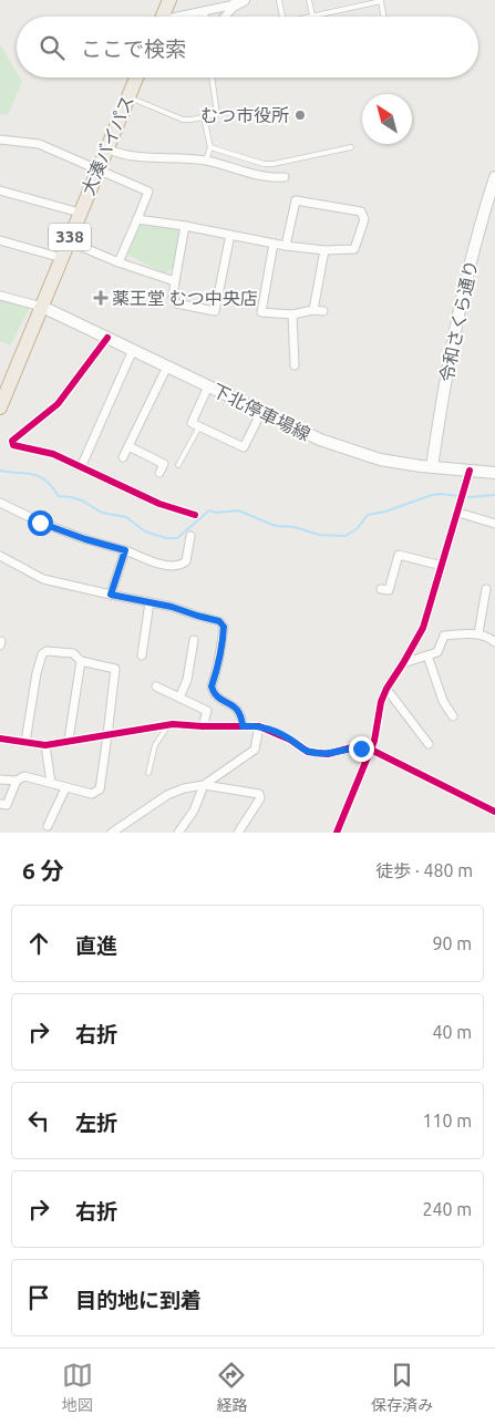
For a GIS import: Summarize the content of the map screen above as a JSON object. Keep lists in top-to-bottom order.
{
  "streets": {
    "highway": ["大湊バイパス", "338"],
    "main road": ["令和さくら通り", "下北停車場線"]
  },
  "crossings": [
    ["大湊バイパス", "下北停車場線"],
    ["令和さくら通り", "下北停車場線"]
  ],
  "places": {
    "other": ["むつ市役所"],
    "health": ["薬王堂 むつ中央店"]
  },
  "north": "top left",
  "page": {
    "search": "ここで検索",
    "heading": ["6 分", "徒歩 · 480 m"],
    "list": [
      ["直進", "90 m"],
      ["右折", "40 m"],
      ["左折", "110 m"],
      ["右折", "240 m"],
      "目的地に到着"
    ],
    "nav": ["地図", "経路", "保存済み"]
  }
}
